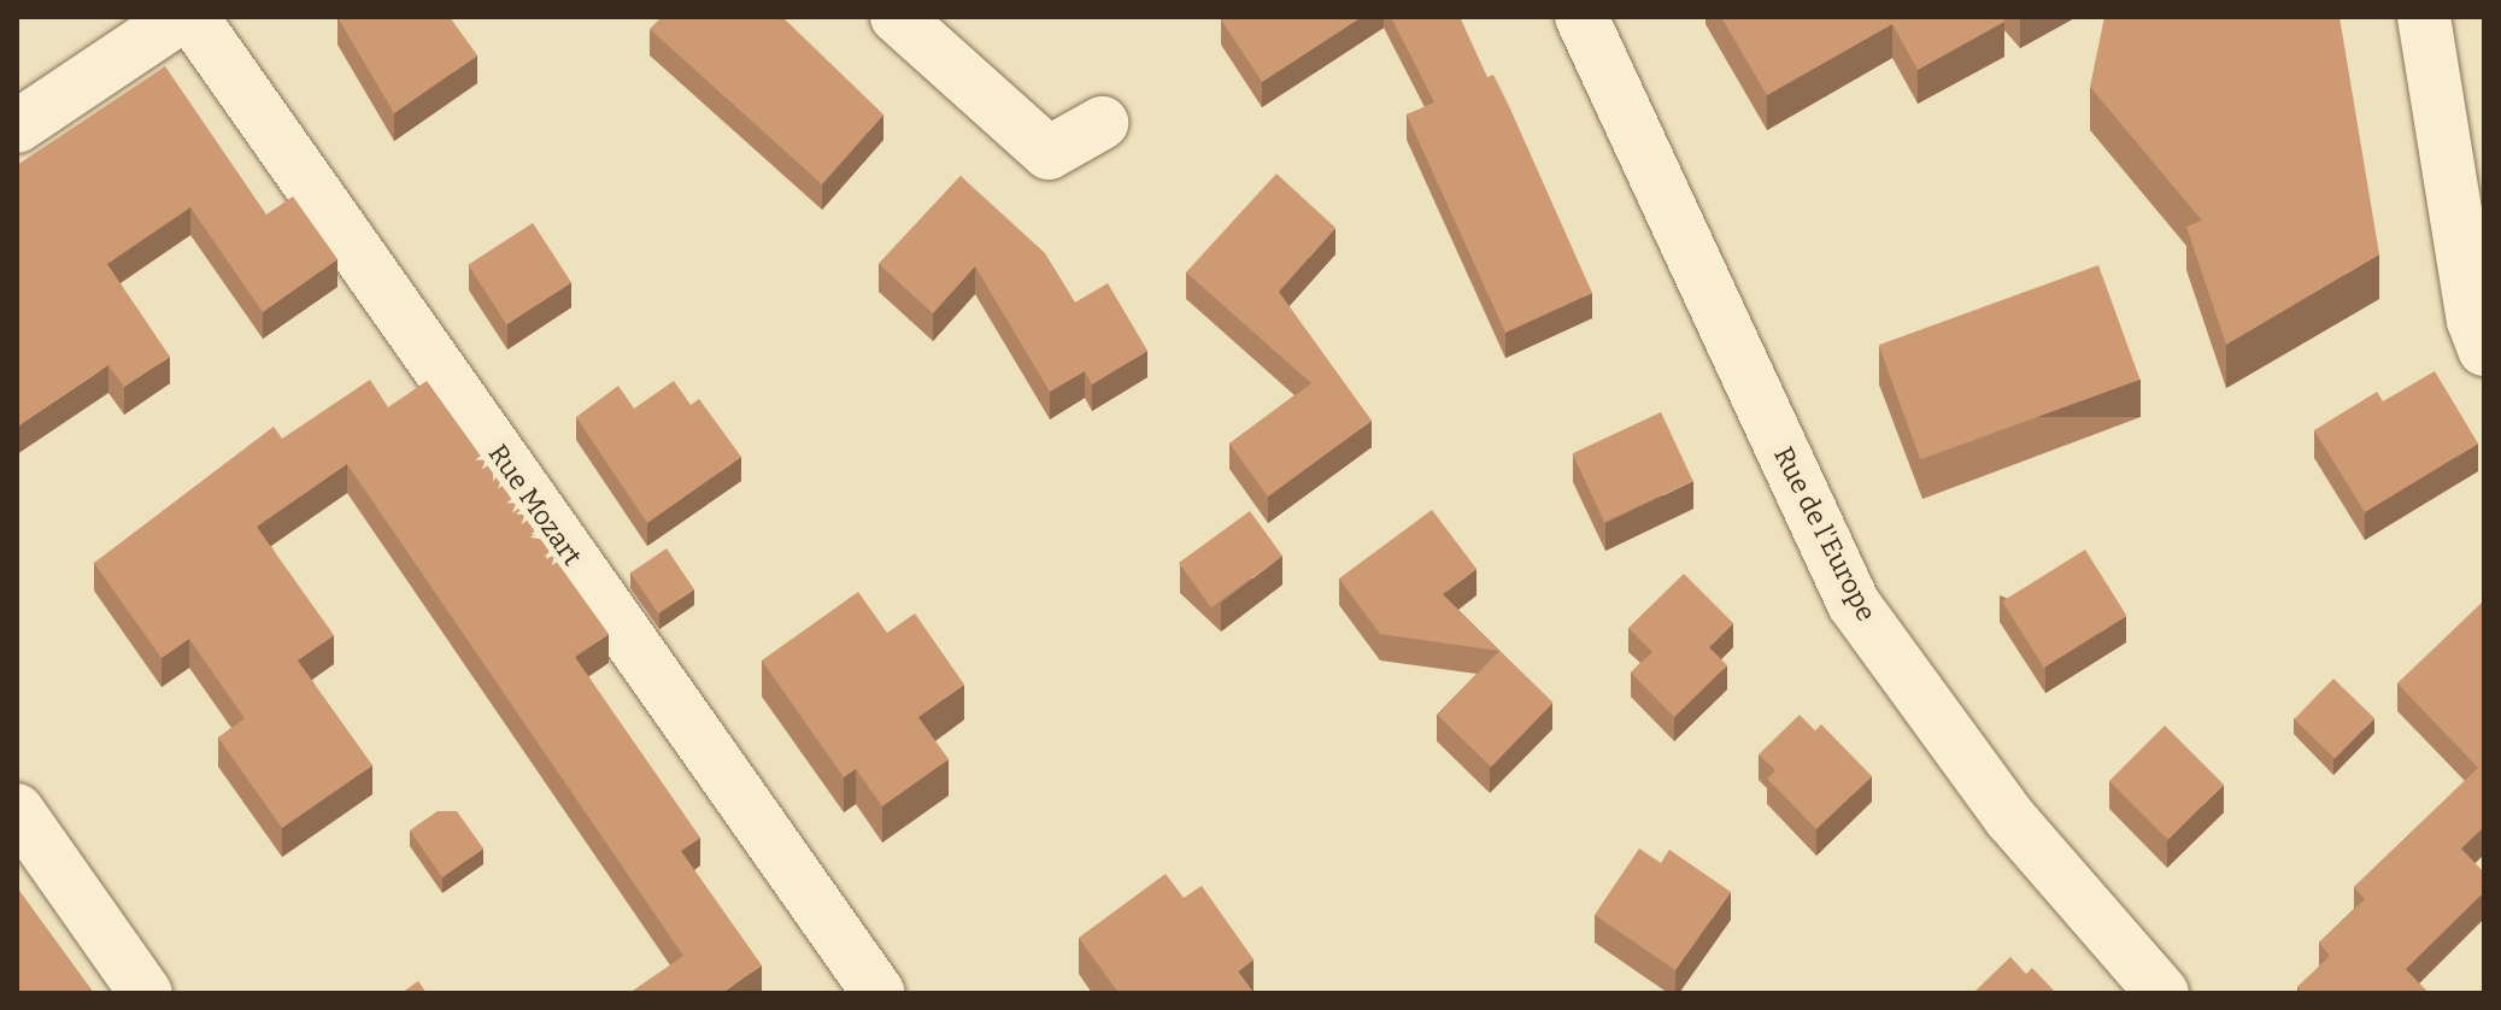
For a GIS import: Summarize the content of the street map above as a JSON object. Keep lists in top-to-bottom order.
{
  "streets": {
    "street": ["Rue Mozart", "Rue de l'Europe"]
  }
}
